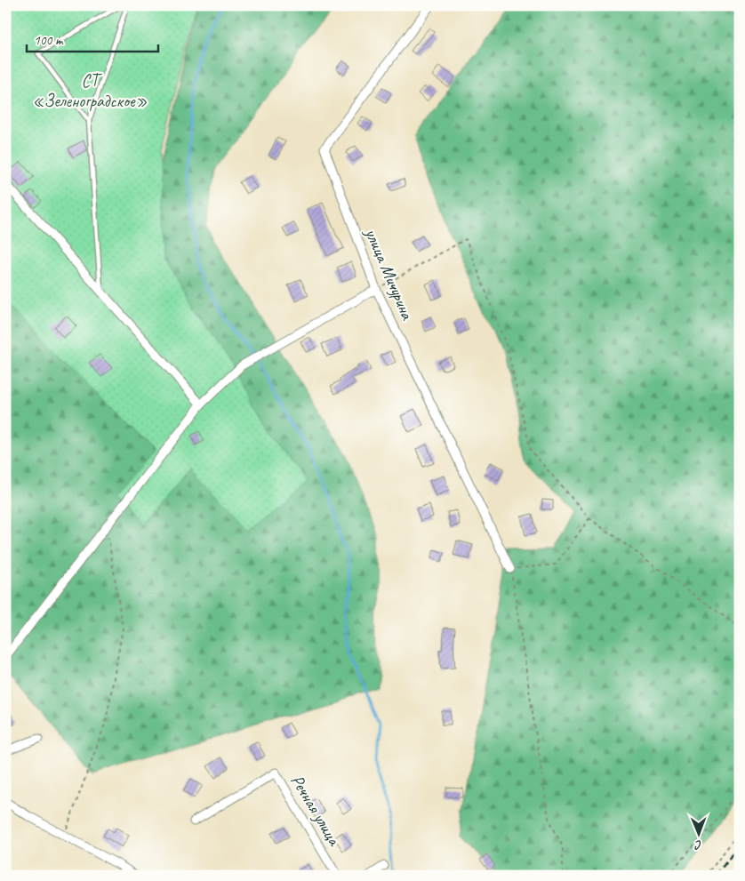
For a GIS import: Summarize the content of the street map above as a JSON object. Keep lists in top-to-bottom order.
{
  "streets": {
    "street": ["улица Мичурина", "Речная улица"]
  },
  "parks": ["СТ «Зеленоградское»"],
  "scale_bar": "100 m",
  "north": "bottom"
}
